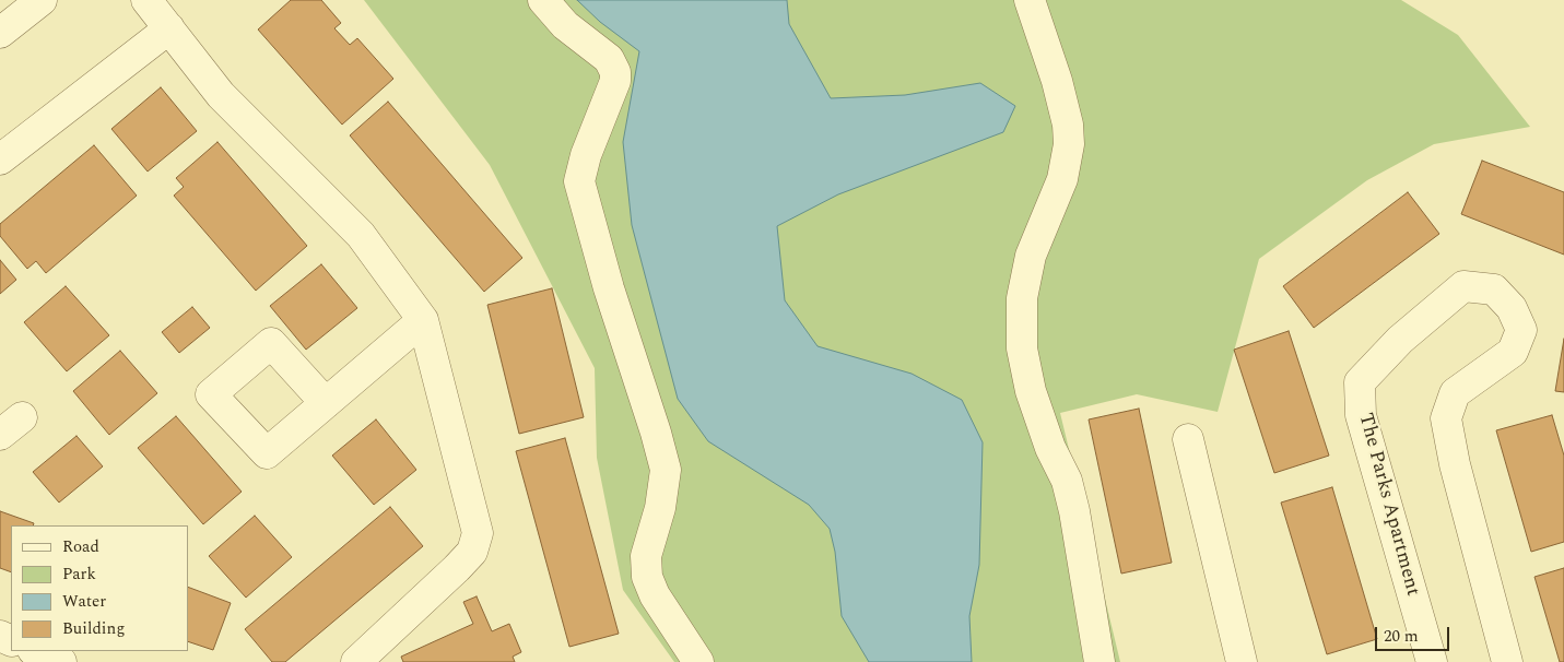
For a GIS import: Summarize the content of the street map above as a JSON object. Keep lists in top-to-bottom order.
{
  "streets": {
    "street": ["The Parks Apartment"]
  },
  "legend": [
    "Road",
    "Park",
    "Water",
    "Building"
  ],
  "scale_bar": "20 m"
}
